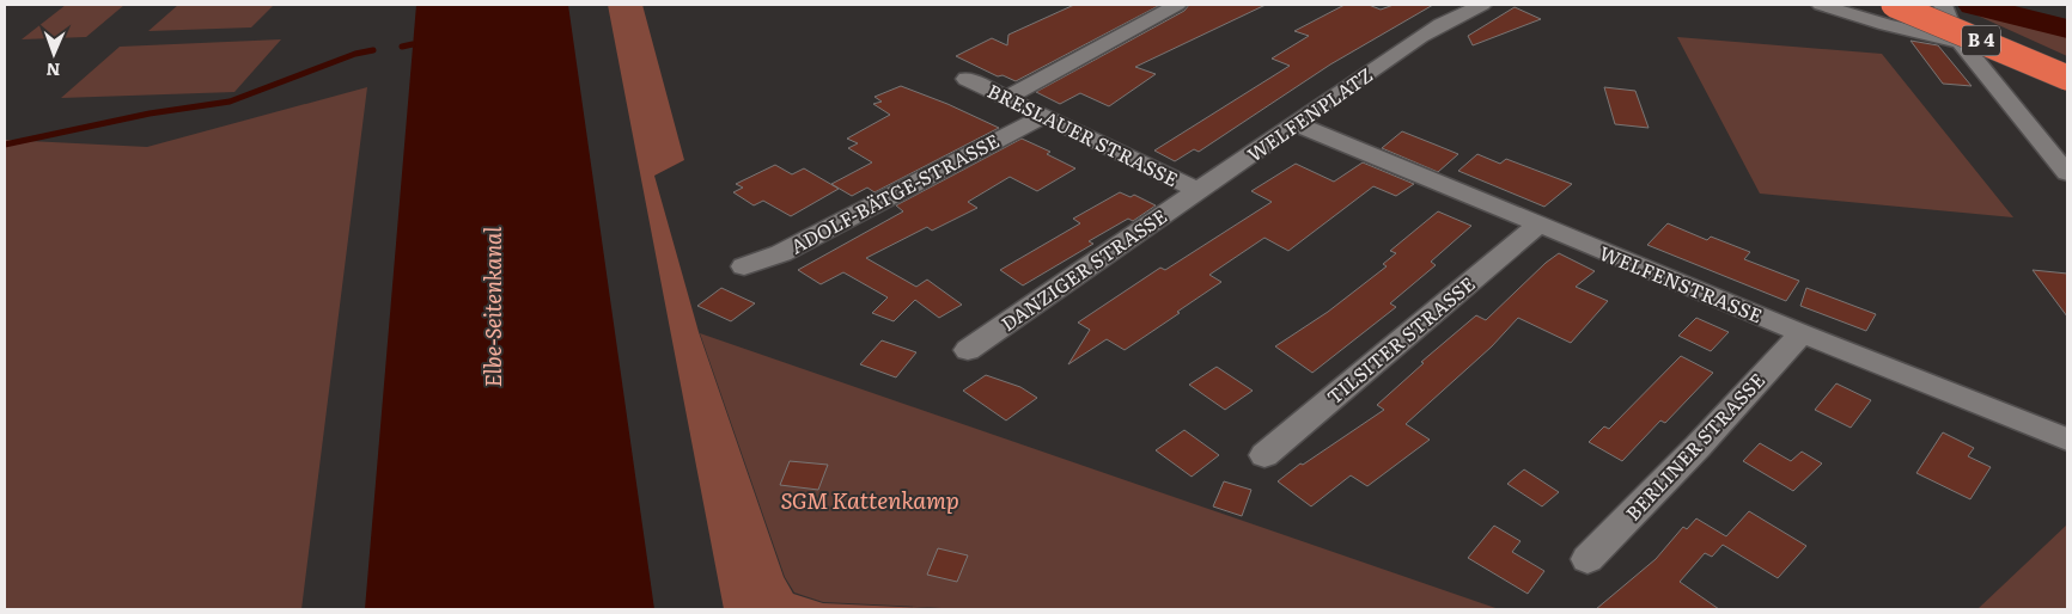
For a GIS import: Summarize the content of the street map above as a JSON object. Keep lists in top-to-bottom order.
{
  "streets": {
    "highway": ["B 4"],
    "street": [
      "WELFENPLATZ",
      "BRESLAUER STRASSE",
      "ADOLF-BÄTGE-STRASSE",
      "DANZIGER STRASSE",
      "WELFENSTRASSE",
      "TILSITER STRASSE",
      "BERLINER STRASSE"
    ]
  },
  "crossings": [
    ["WELFENPLATZ", "BRESLAUER STRASSE"],
    ["WELFENPLATZ", "DANZIGER STRASSE"],
    ["WELFENPLATZ", "WELFENSTRASSE"],
    ["BRESLAUER STRASSE", "ADOLF-BÄTGE-STRASSE"],
    ["BRESLAUER STRASSE", "DANZIGER STRASSE"],
    ["WELFENSTRASSE", "TILSITER STRASSE"],
    ["WELFENSTRASSE", "BERLINER STRASSE"]
  ],
  "water": ["Elbe-Seitenkanal"],
  "parks": ["SGM Kattenkamp"],
  "north": "bottom"
}
